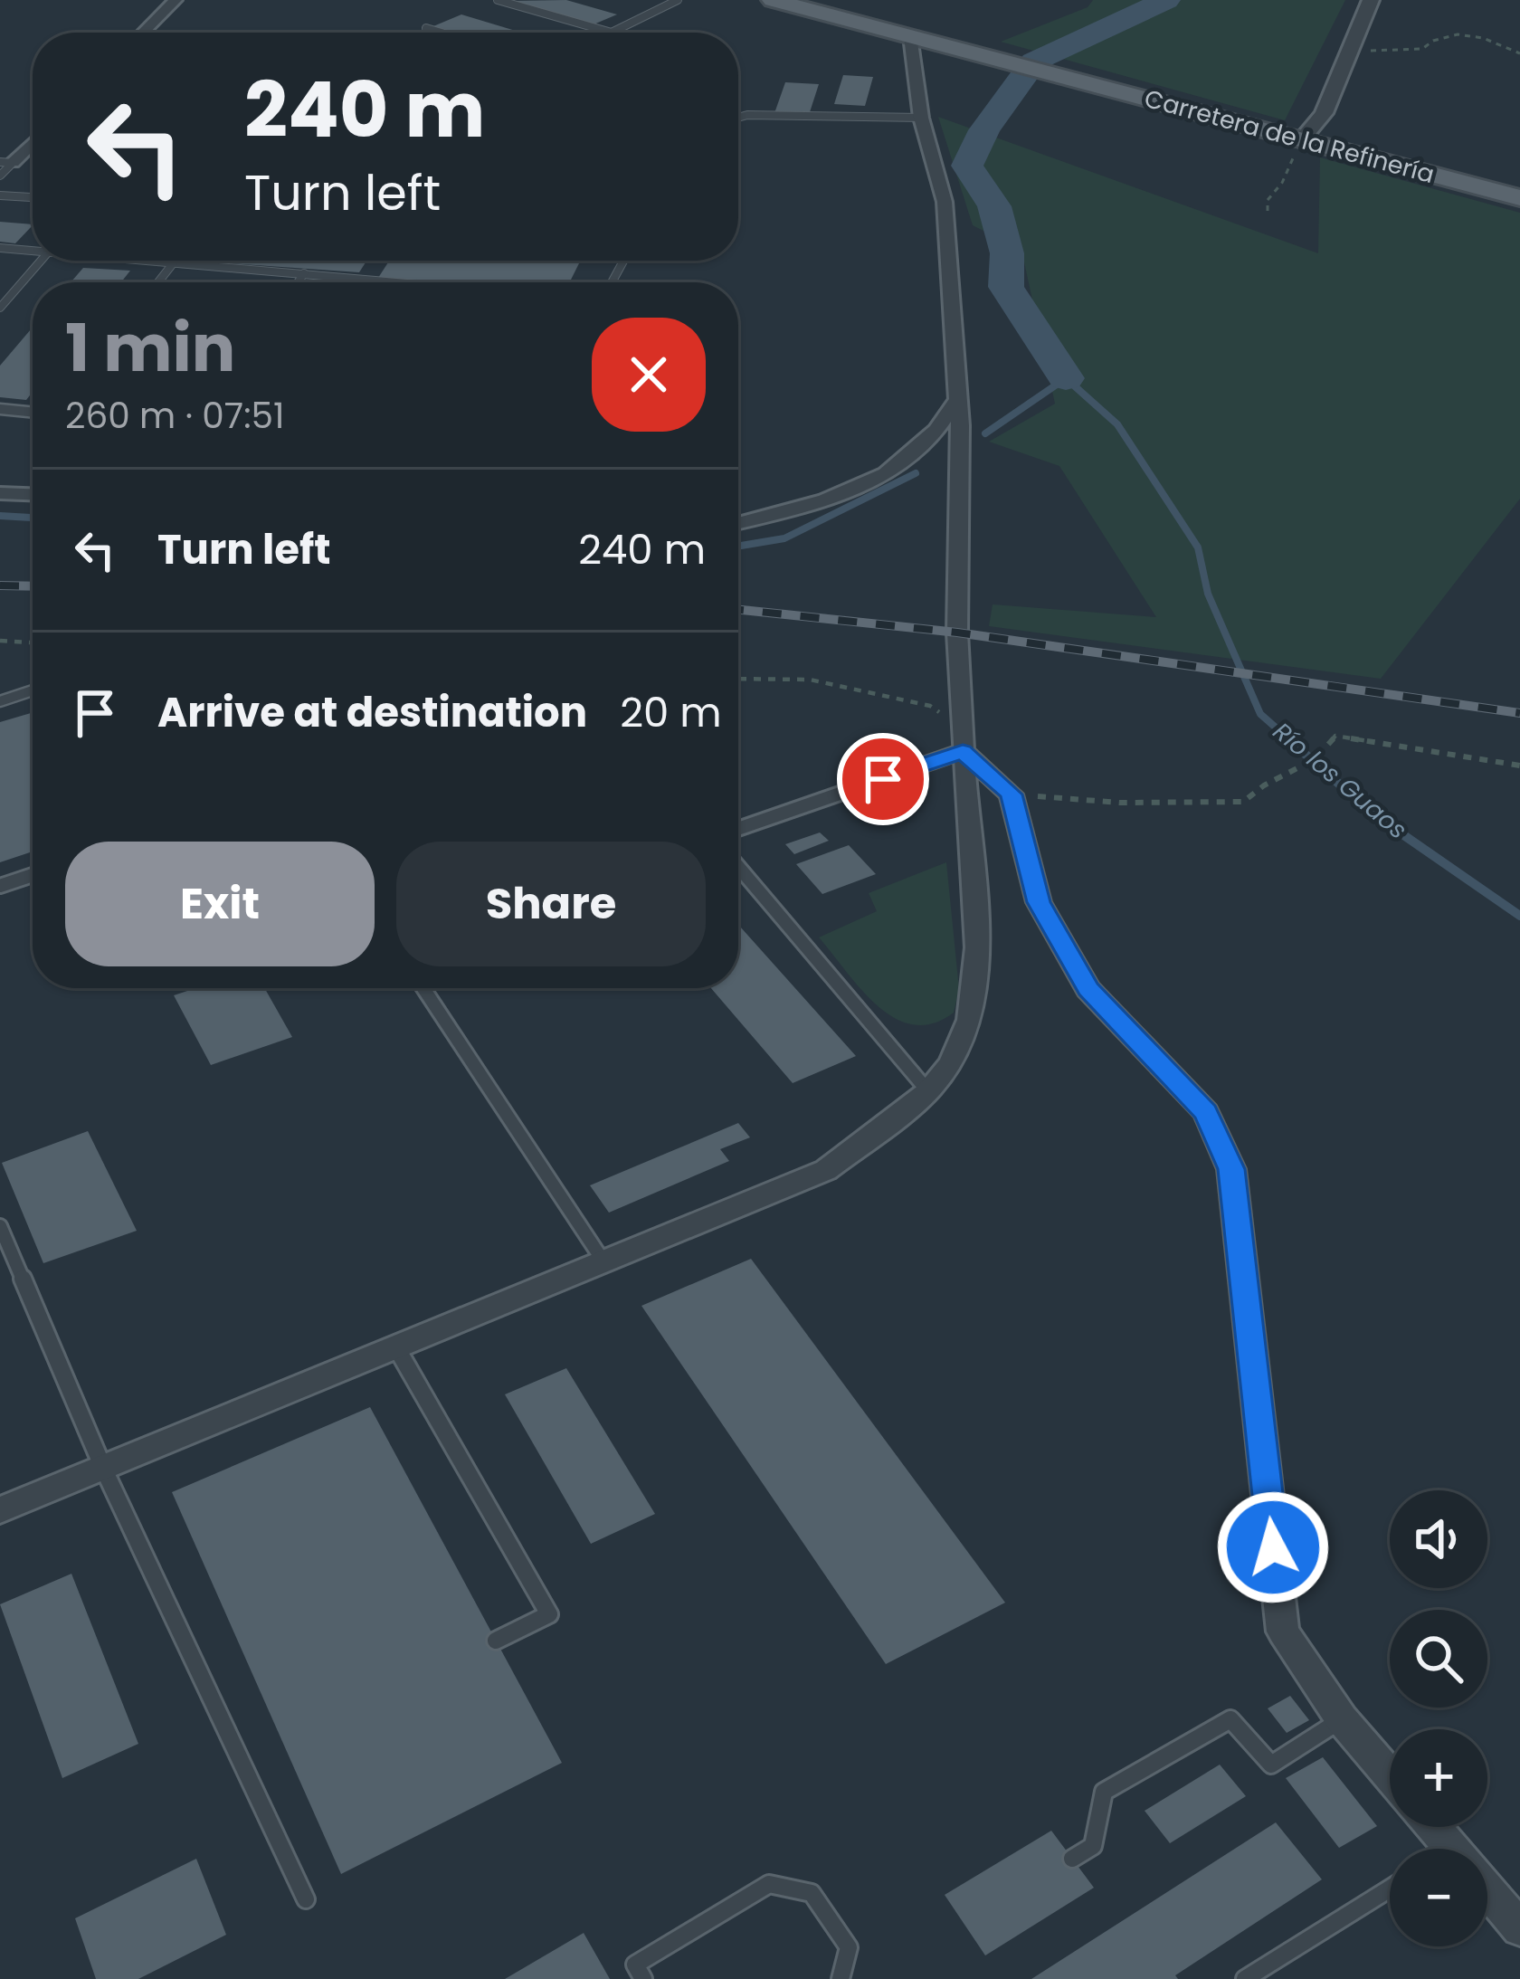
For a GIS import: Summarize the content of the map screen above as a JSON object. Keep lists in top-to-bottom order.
{
  "streets": {
    "main road": ["Carretera de la Refinería"]
  },
  "water": ["Río los Guaos"],
  "page": {
    "turn": ["240 m", "Turn left"],
    "heading": ["1 min", "260 m · 07:51"],
    "list": [
      {
        "name": "Turn left",
        "value": "240 m"
      },
      {
        "name": "Arrive at destination",
        "value": "20 m"
      }
    ],
    "buttons": ["Exit", "Share"],
    "map_buttons": ["+", "−"]
  }
}
